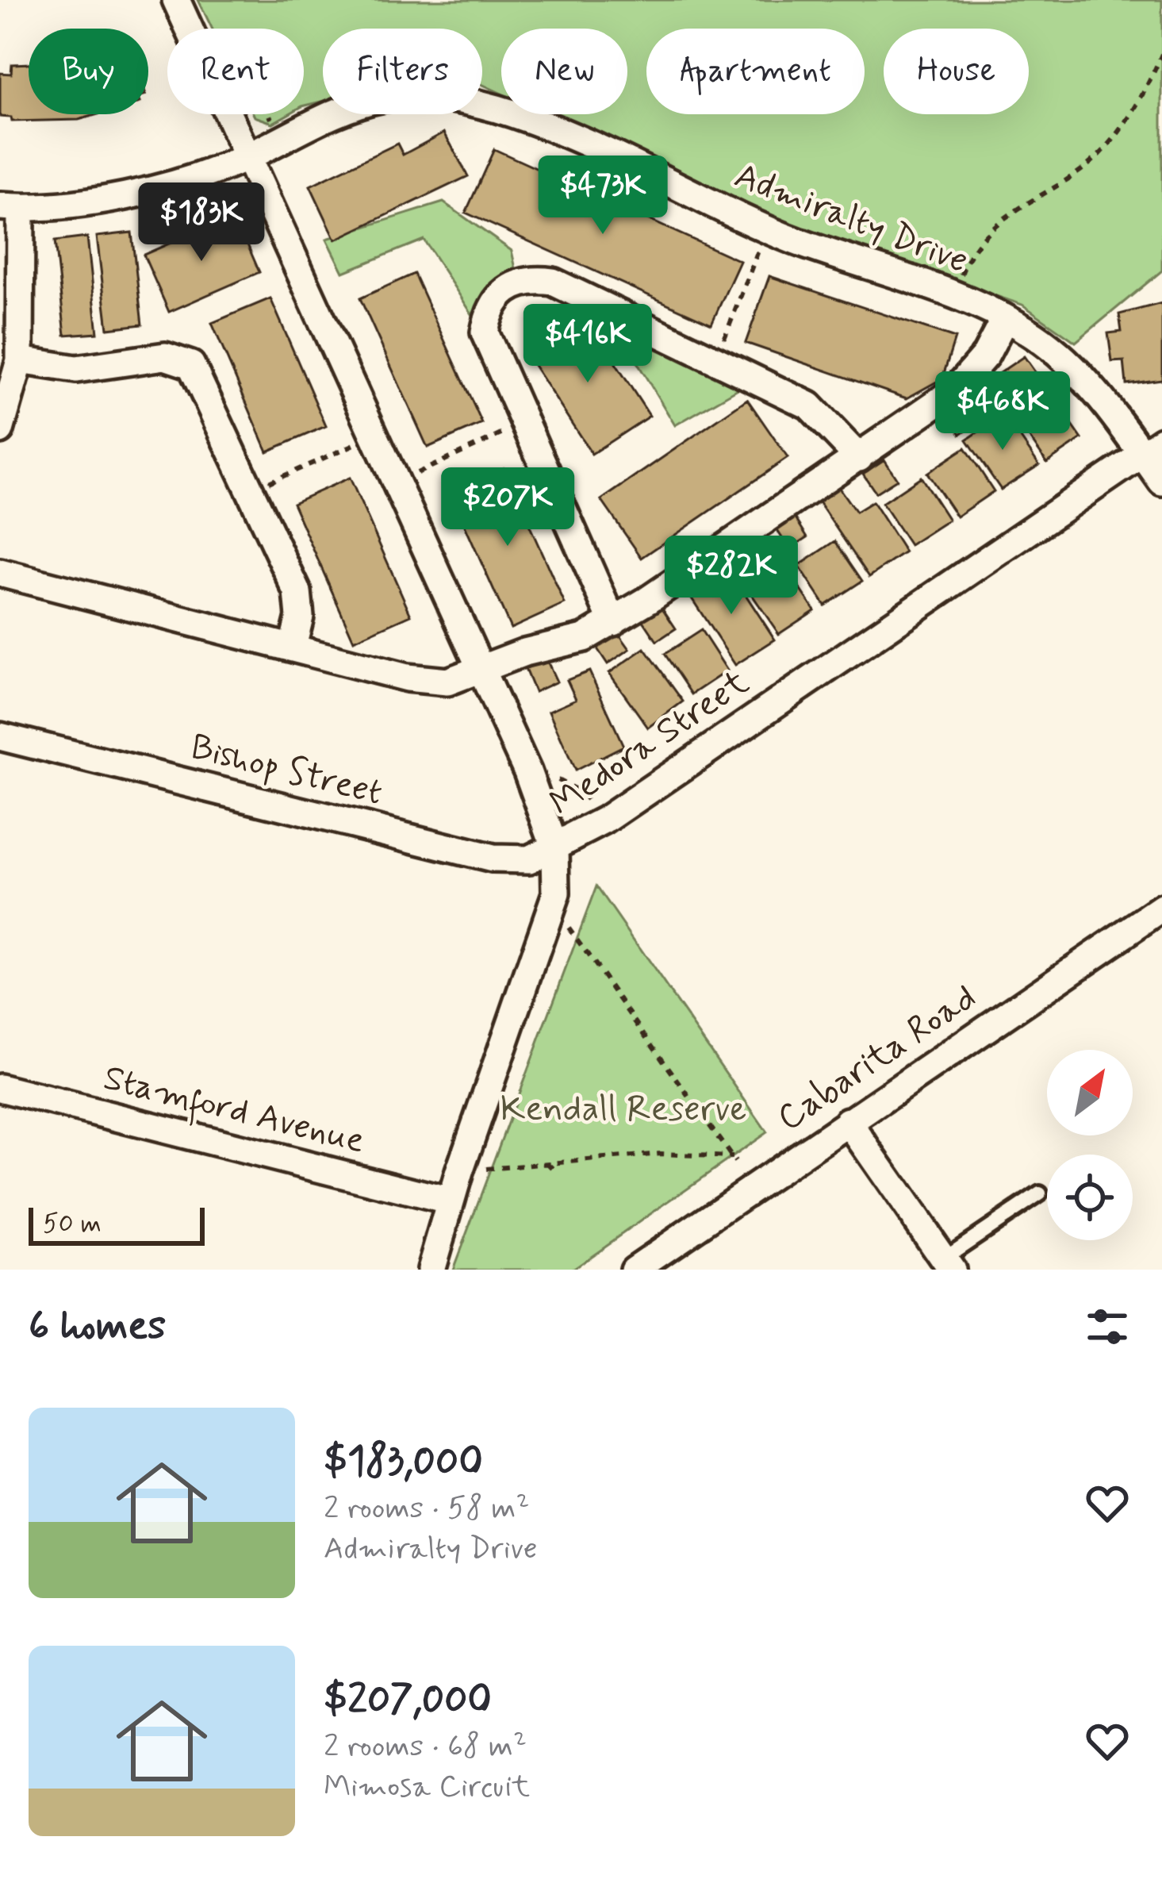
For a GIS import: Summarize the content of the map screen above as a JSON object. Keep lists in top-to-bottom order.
{
  "streets": {
    "street": [
      "Admiralty Drive",
      "Medora Street",
      "Bishop Street",
      "Cabarita Road",
      "Stamford Avenue"
    ]
  },
  "crossings": [
    ["Admiralty Drive", "Medora Street"],
    ["Medora Street", "Bishop Street"]
  ],
  "parks": ["Kendall Reserve"],
  "scale_bar": "50 m",
  "north": "top right",
  "page": {
    "chip": [
      "Buy",
      "Rent",
      "Filters",
      "New",
      "Apartment",
      "House"
    ],
    "price": [
      "$473K",
      "$183K",
      "$416K",
      "$468K",
      "$207K",
      "$282K"
    ],
    "scale": "50 m",
    "heading": "6 homes",
    "list": [
      {
        "name": "$183,000",
        "note": "2 rooms · 58 m² · Admiralty Drive"
      },
      {
        "name": "$207,000",
        "note": "2 rooms · 68 m² · Mimosa Circuit"
      }
    ]
  }
}
